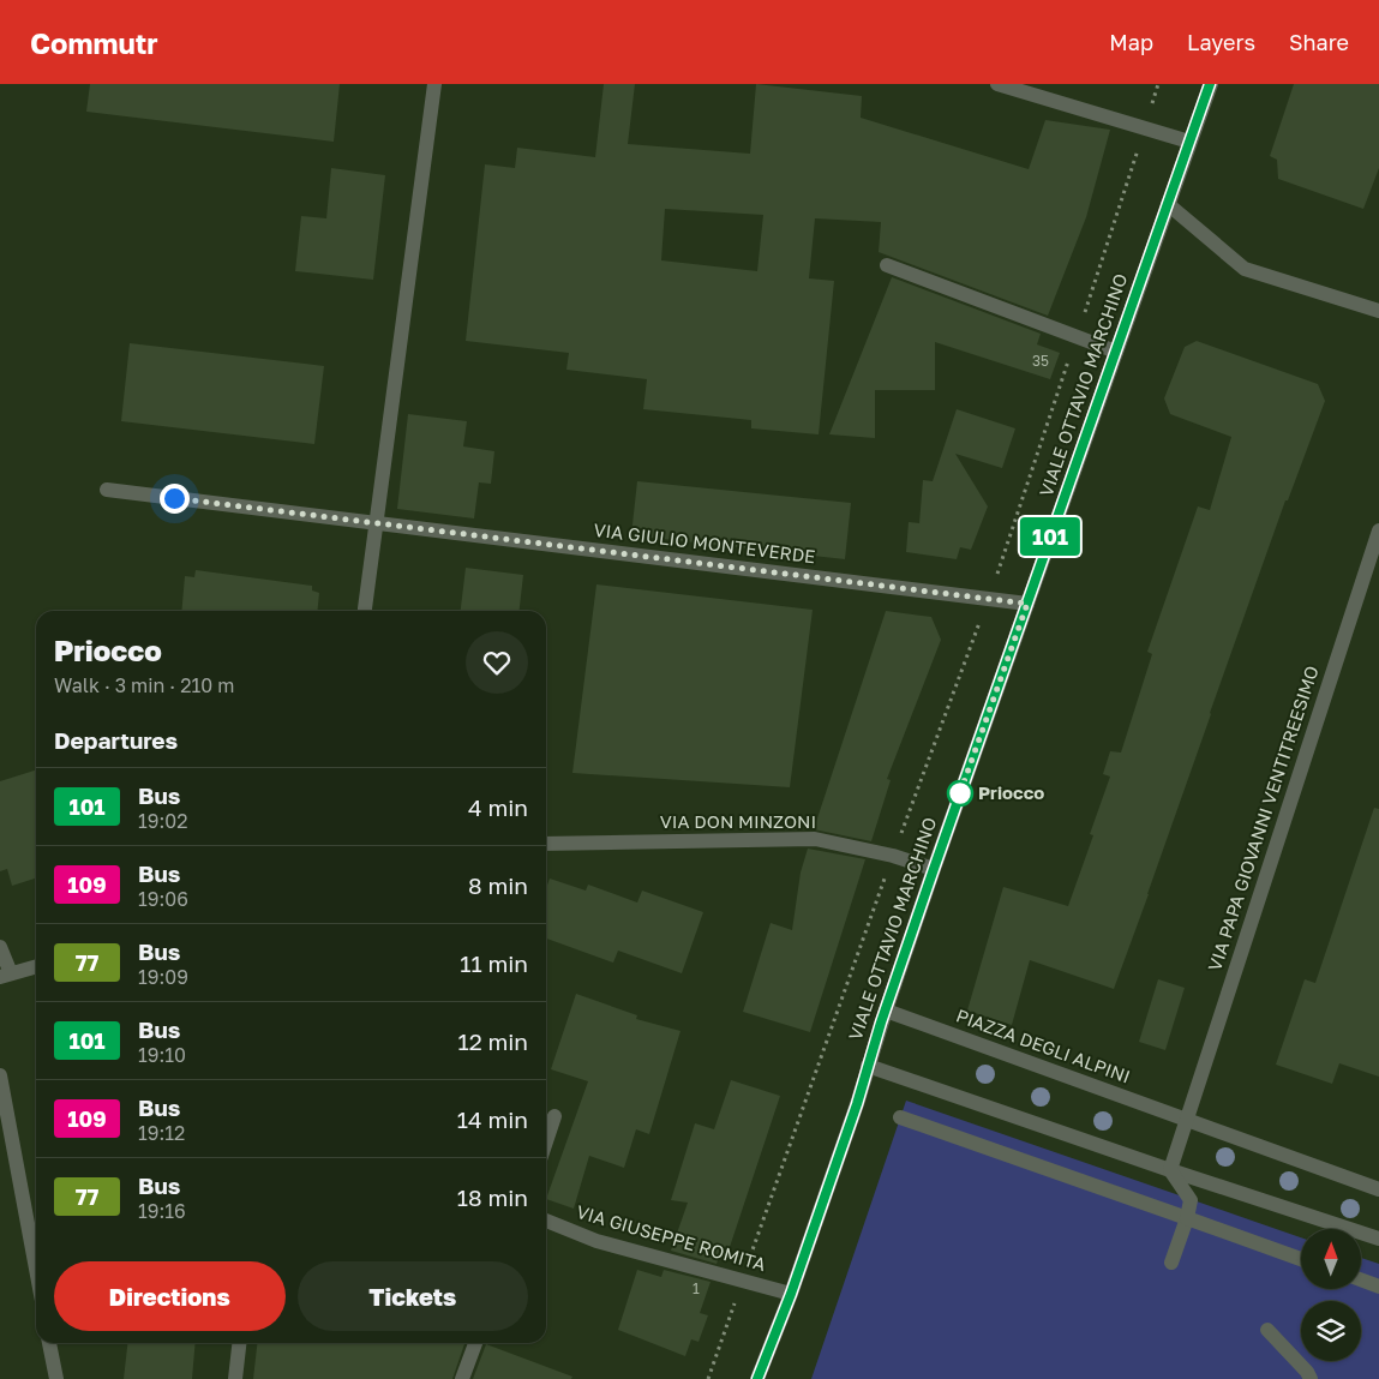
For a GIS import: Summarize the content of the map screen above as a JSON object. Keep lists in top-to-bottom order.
{
  "streets": {
    "street": [
      "VIALE OTTAVIO MARCHINO",
      "VIA GIULIO MONTEVERDE",
      "VIA PAPA GIOVANNI VENTITREESIMO",
      "VIA DON MINZONI",
      "PIAZZA DEGLI ALPINI",
      "VIA GIUSEPPE ROMITA"
    ]
  },
  "crossings": [
    ["VIALE OTTAVIO MARCHINO", "VIA GIULIO MONTEVERDE"],
    ["VIALE OTTAVIO MARCHINO", "VIA DON MINZONI"],
    ["VIALE OTTAVIO MARCHINO", "PIAZZA DEGLI ALPINI"],
    ["VIALE OTTAVIO MARCHINO", "VIA GIUSEPPE ROMITA"],
    ["VIA PAPA GIOVANNI VENTITREESIMO", "PIAZZA DEGLI ALPINI"]
  ],
  "places": ["Priocco"],
  "lines": ["bus line 101"],
  "house_numbers": ["35", "1"],
  "north": "top",
  "page": {
    "header": "Commutr",
    "nav": ["Map", "Layers", "Share"],
    "on_map": "101",
    "heading": [
      ["Priocco", "Walk · 3 min · 210 m"],
      "Departures"
    ],
    "list": [
      {
        "mark": "101",
        "name": "Bus",
        "note": "19:02",
        "value": "4 min"
      },
      {
        "mark": "109",
        "name": "Bus",
        "note": "19:06",
        "value": "8 min"
      },
      {
        "mark": "77",
        "name": "Bus",
        "note": "19:09",
        "value": "11 min"
      },
      {
        "mark": "101",
        "name": "Bus",
        "note": "19:10",
        "value": "12 min"
      },
      {
        "mark": "109",
        "name": "Bus",
        "note": "19:12",
        "value": "14 min"
      },
      {
        "mark": "77",
        "name": "Bus",
        "note": "19:16",
        "value": "18 min"
      }
    ],
    "buttons": ["Directions", "Tickets"]
  }
}
